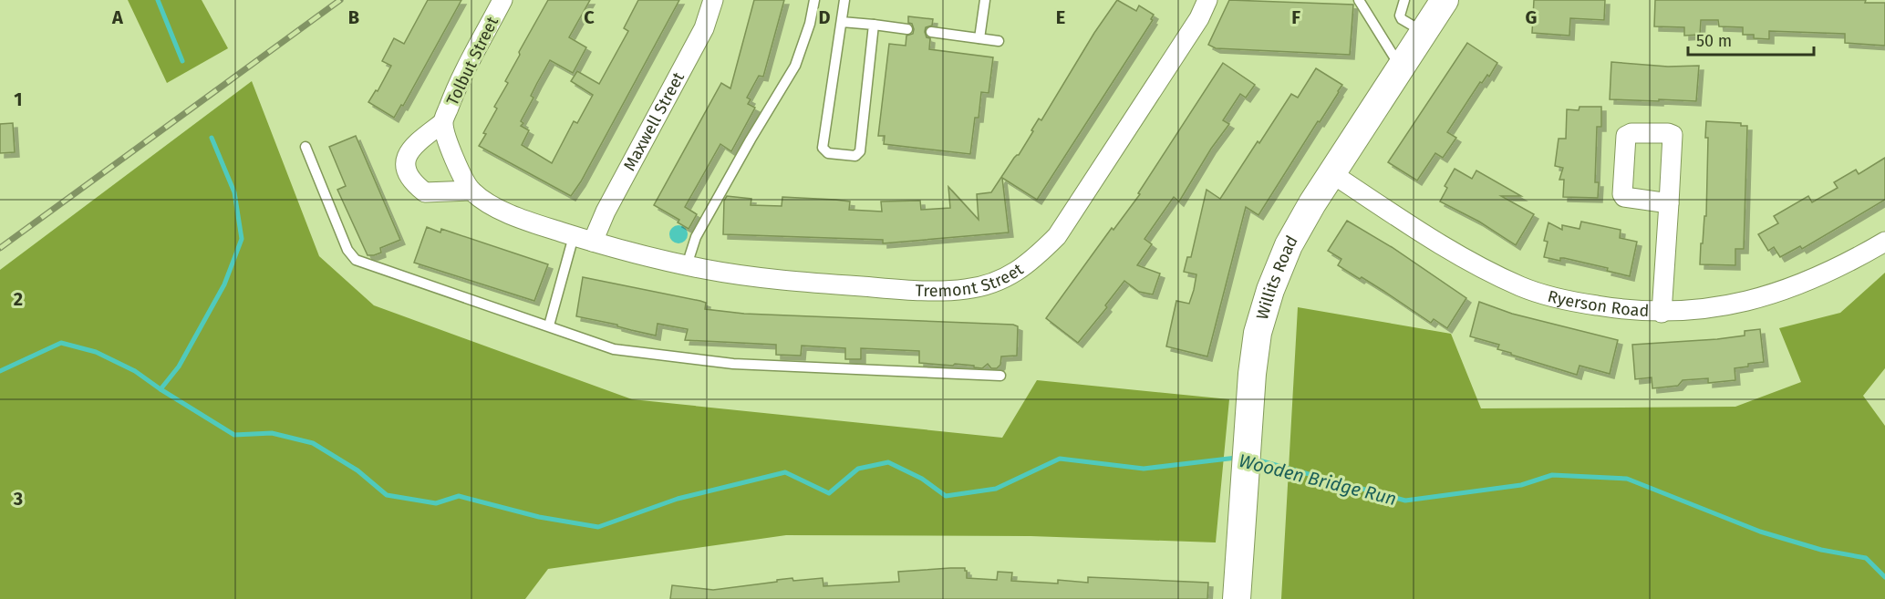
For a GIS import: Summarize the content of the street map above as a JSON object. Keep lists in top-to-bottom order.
{
  "streets": {
    "street": [
      "Tolbut Street",
      "Maxwell Street",
      "Tremont Street",
      "Willits Road",
      "Ryerson Road"
    ]
  },
  "crossings": [
    ["Tolbut Street", "Maxwell Street"],
    ["Tolbut Street", "Tremont Street"],
    ["Maxwell Street", "Tremont Street"],
    ["Willits Road", "Ryerson Road"]
  ],
  "water": ["Wooden Bridge Run"],
  "scale_bar": "50 m",
  "grid": {
    "columns": [
      "A",
      "B",
      "C",
      "D",
      "E",
      "F",
      "G"
    ],
    "rows": ["1", "2", "3"]
  }
}
